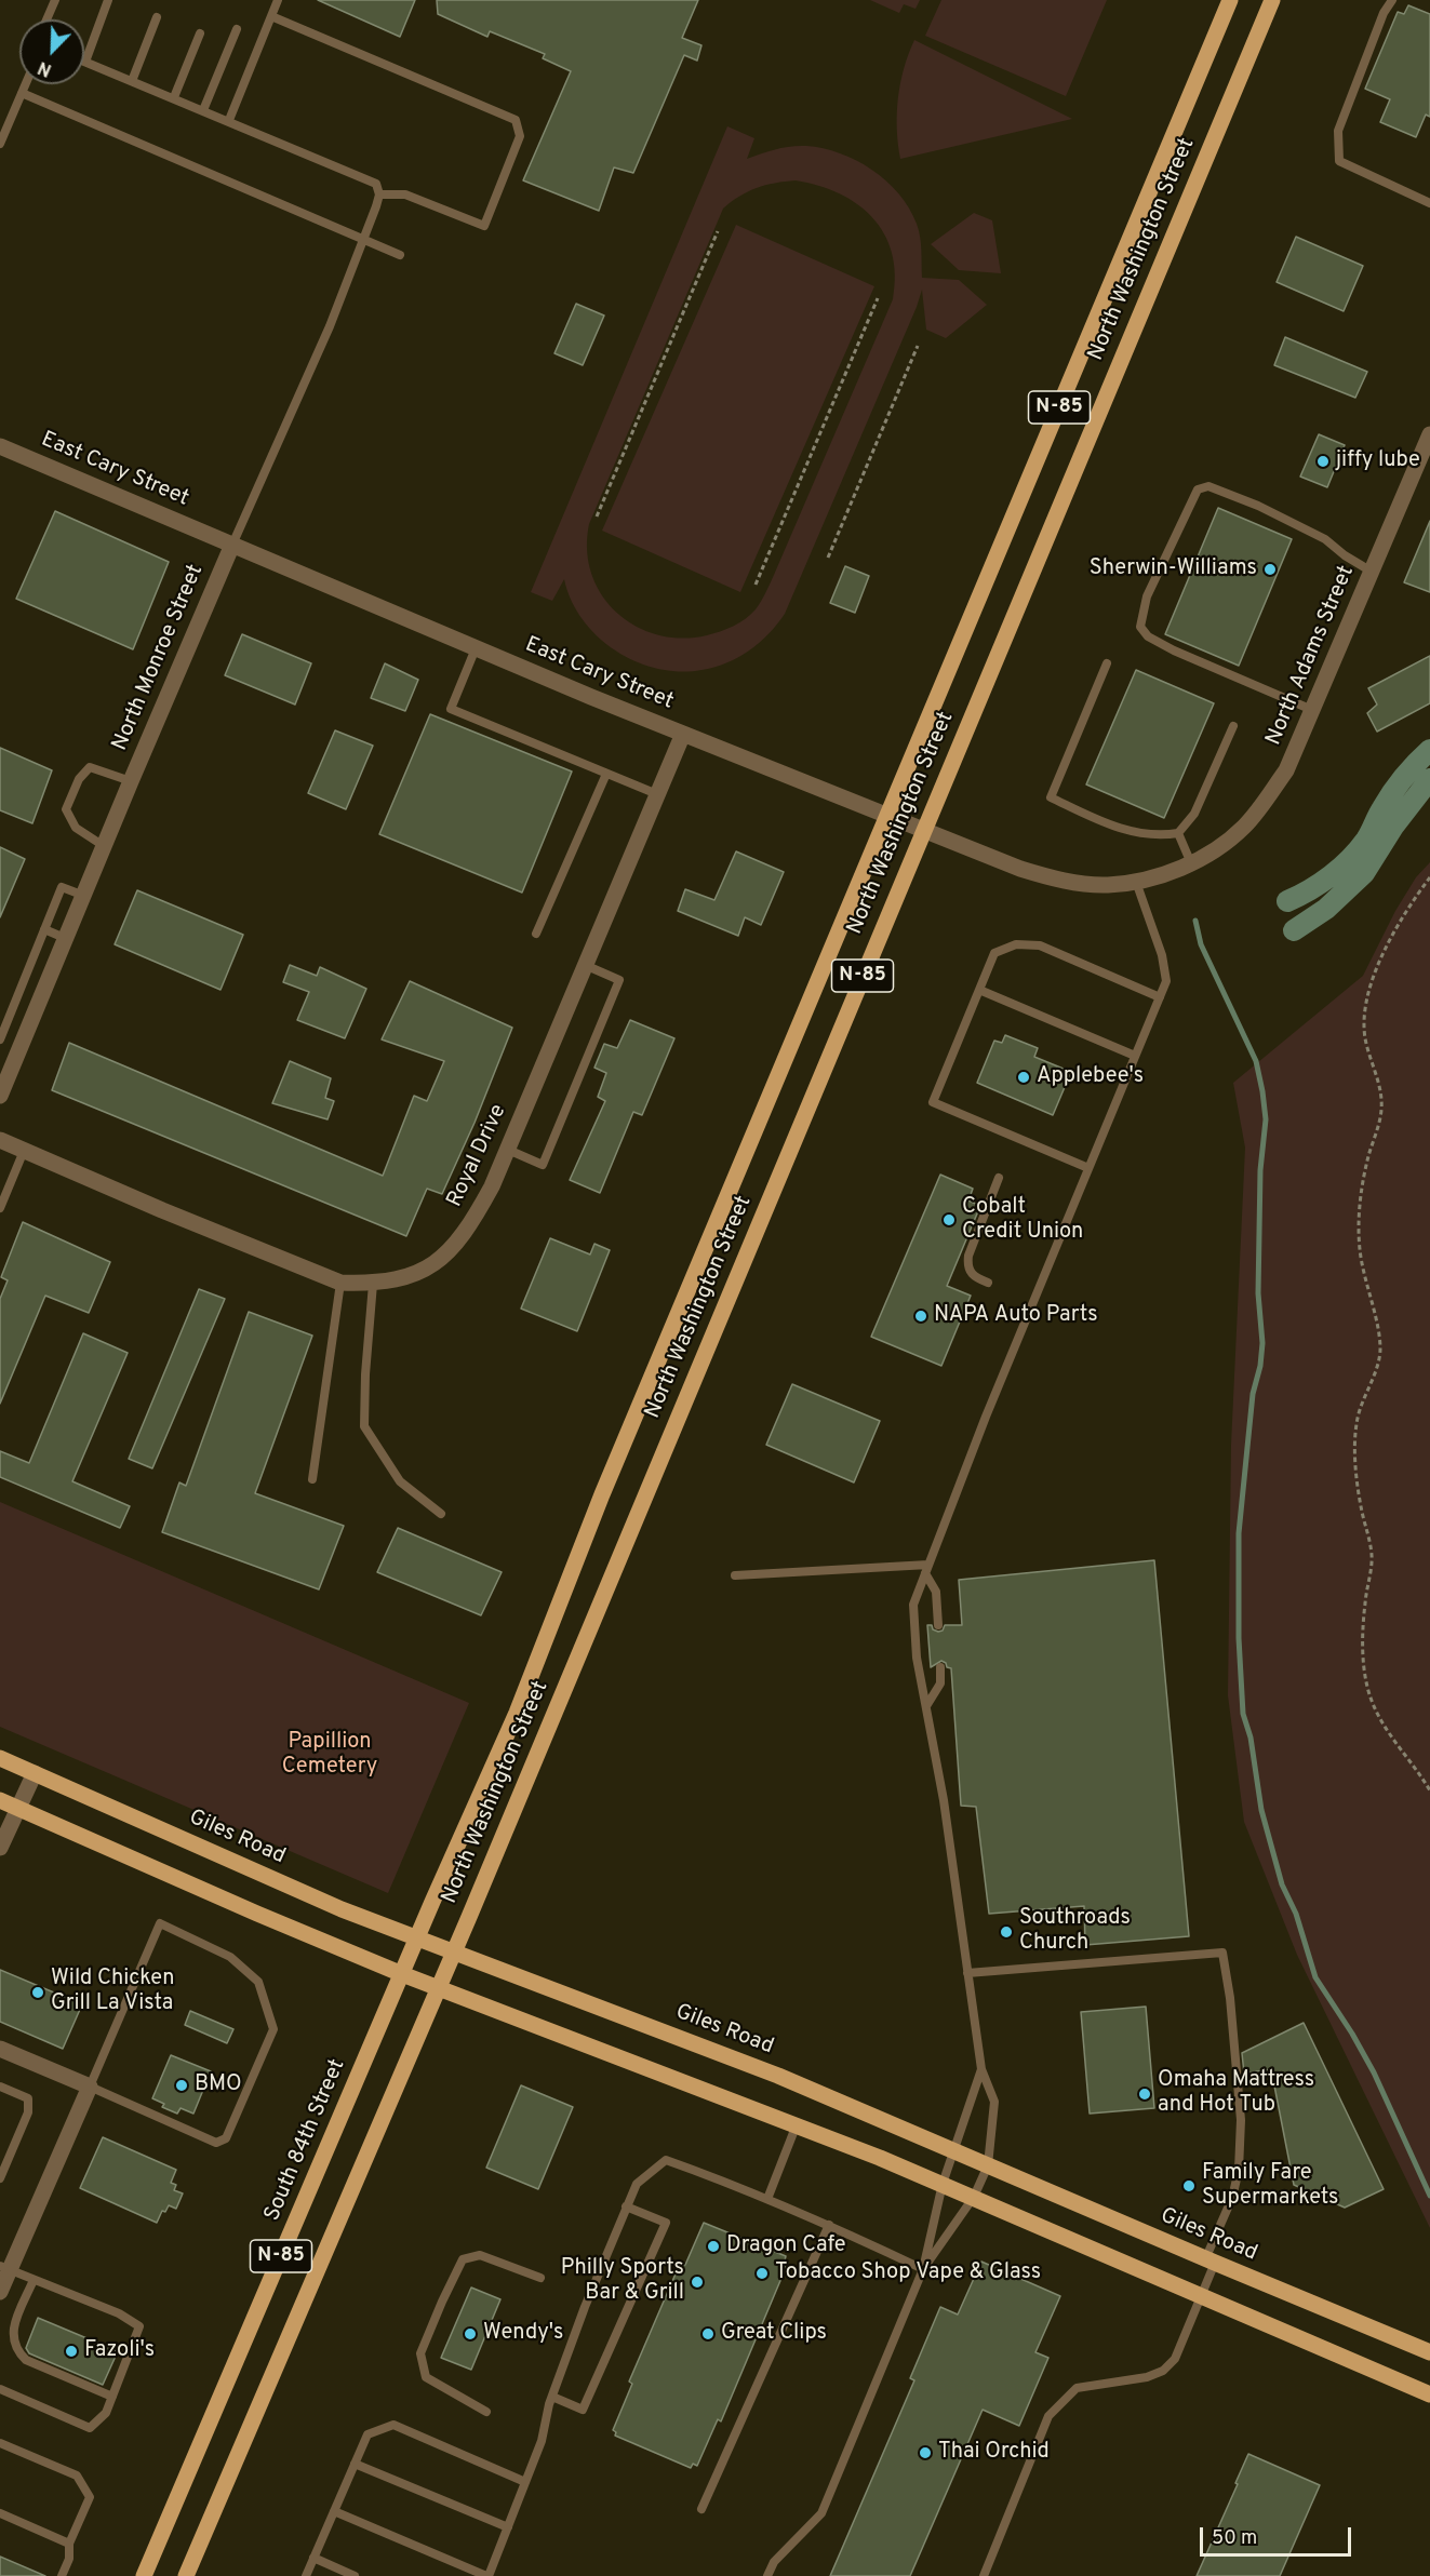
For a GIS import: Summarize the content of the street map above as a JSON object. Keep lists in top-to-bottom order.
{
  "streets": {
    "main road": [
      "North Washington Street",
      "N-85",
      "Giles Road",
      "South 84th Street"
    ],
    "street": [
      "East Cary Street",
      "North Adams Street",
      "North Monroe Street",
      "Royal Drive"
    ]
  },
  "crossings": [
    ["North Washington Street", "N-85"],
    ["North Washington Street", "East Cary Street"],
    ["North Washington Street", "Giles Road"],
    ["North Washington Street", "South 84th Street"],
    ["N-85", "Giles Road"],
    ["East Cary Street", "North Adams Street"],
    ["East Cary Street", "North Monroe Street"],
    ["East Cary Street", "Royal Drive"],
    ["Giles Road", "South 84th Street"]
  ],
  "parks": ["Papillion Cemetery"],
  "places": [
    "jiffy lube",
    "Sherwin-Williams",
    "Applebee's",
    "Cobalt Credit Union",
    "NAPA Auto Parts",
    "Southroads Church",
    "Wild Chicken Grill La Vista",
    "BMO",
    "Omaha Mattress and Hot Tub",
    "Family Fare Supermarkets",
    "Dragon Cafe",
    "Tobacco Shop Vape & Glass",
    "Philly Sports Bar & Grill",
    "Wendy's",
    "Great Clips",
    "Fazoli's",
    "Thai Orchid"
  ],
  "scale_bar": "50 m",
  "north": "bottom left"
}
